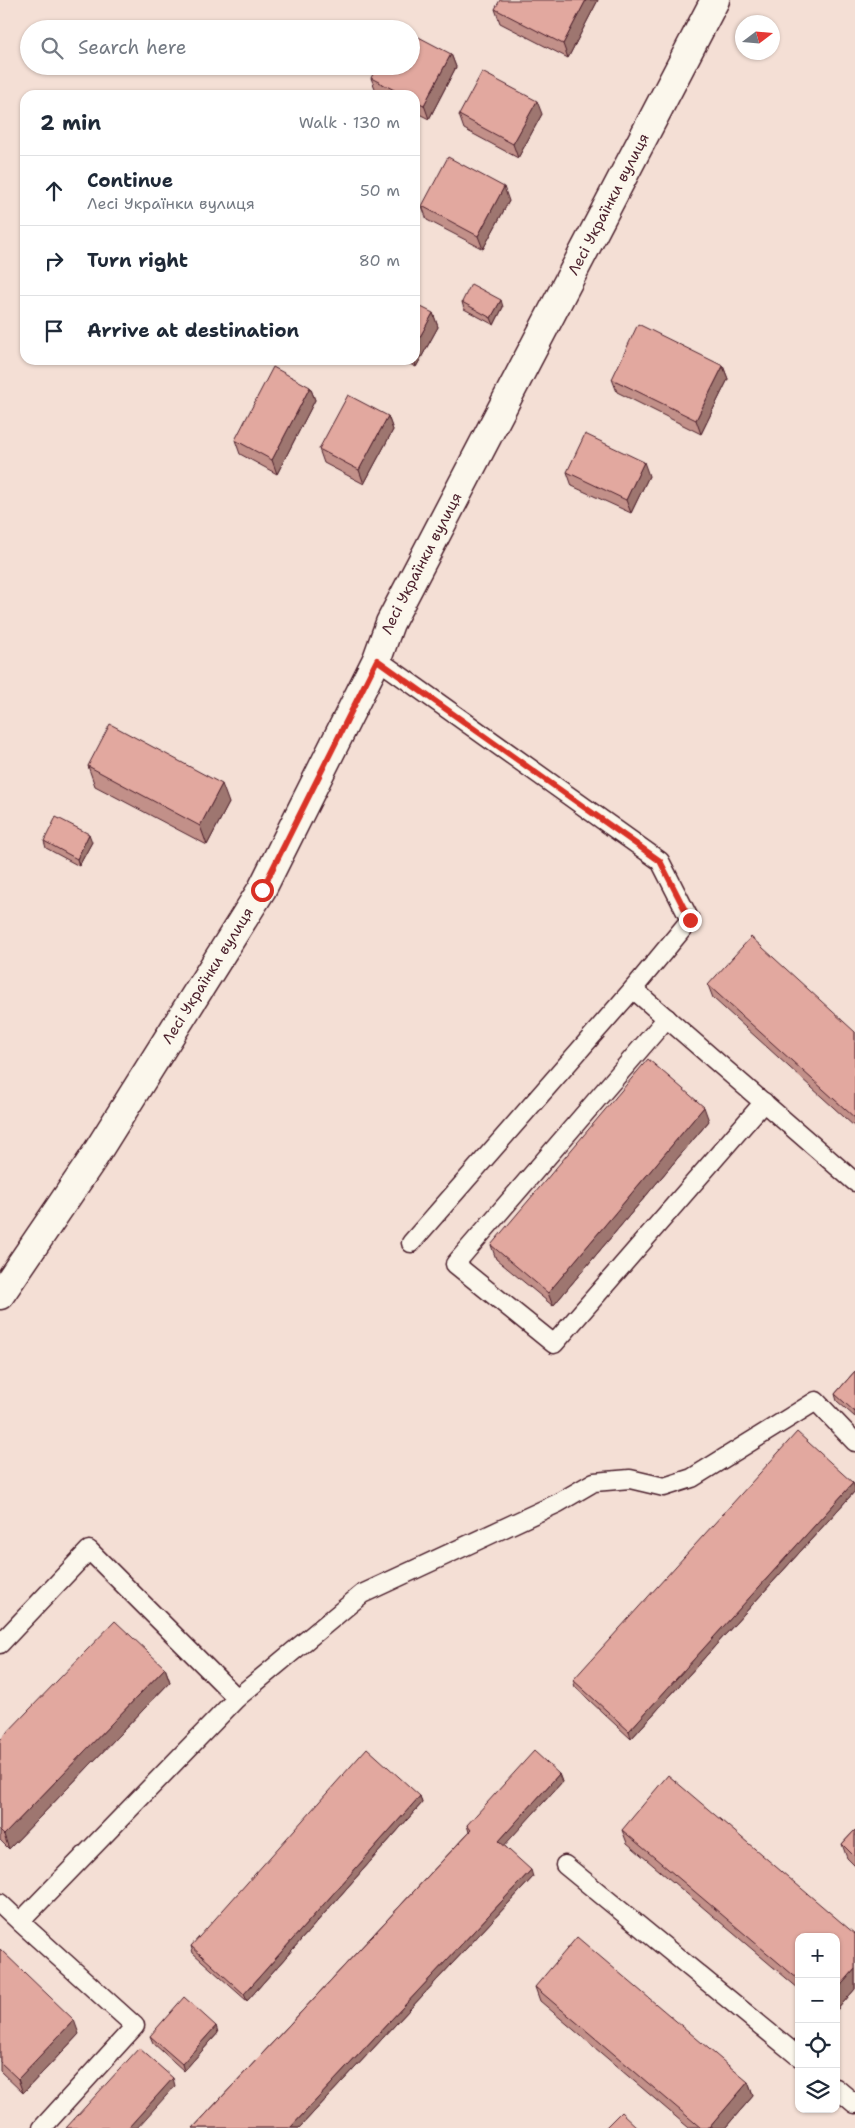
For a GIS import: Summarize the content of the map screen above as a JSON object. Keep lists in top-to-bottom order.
{
  "streets": {
    "street": ["Лесі Українки вулиця"]
  },
  "north": "right",
  "page": {
    "search": "Search here",
    "heading": ["2 min", "Walk · 130 m"],
    "list": [
      ["Continue", "Лесі Українки вулиця", "50 m"],
      ["Turn right", "80 m"],
      "Arrive at destination"
    ],
    "map_buttons": ["+", "−"]
  }
}
